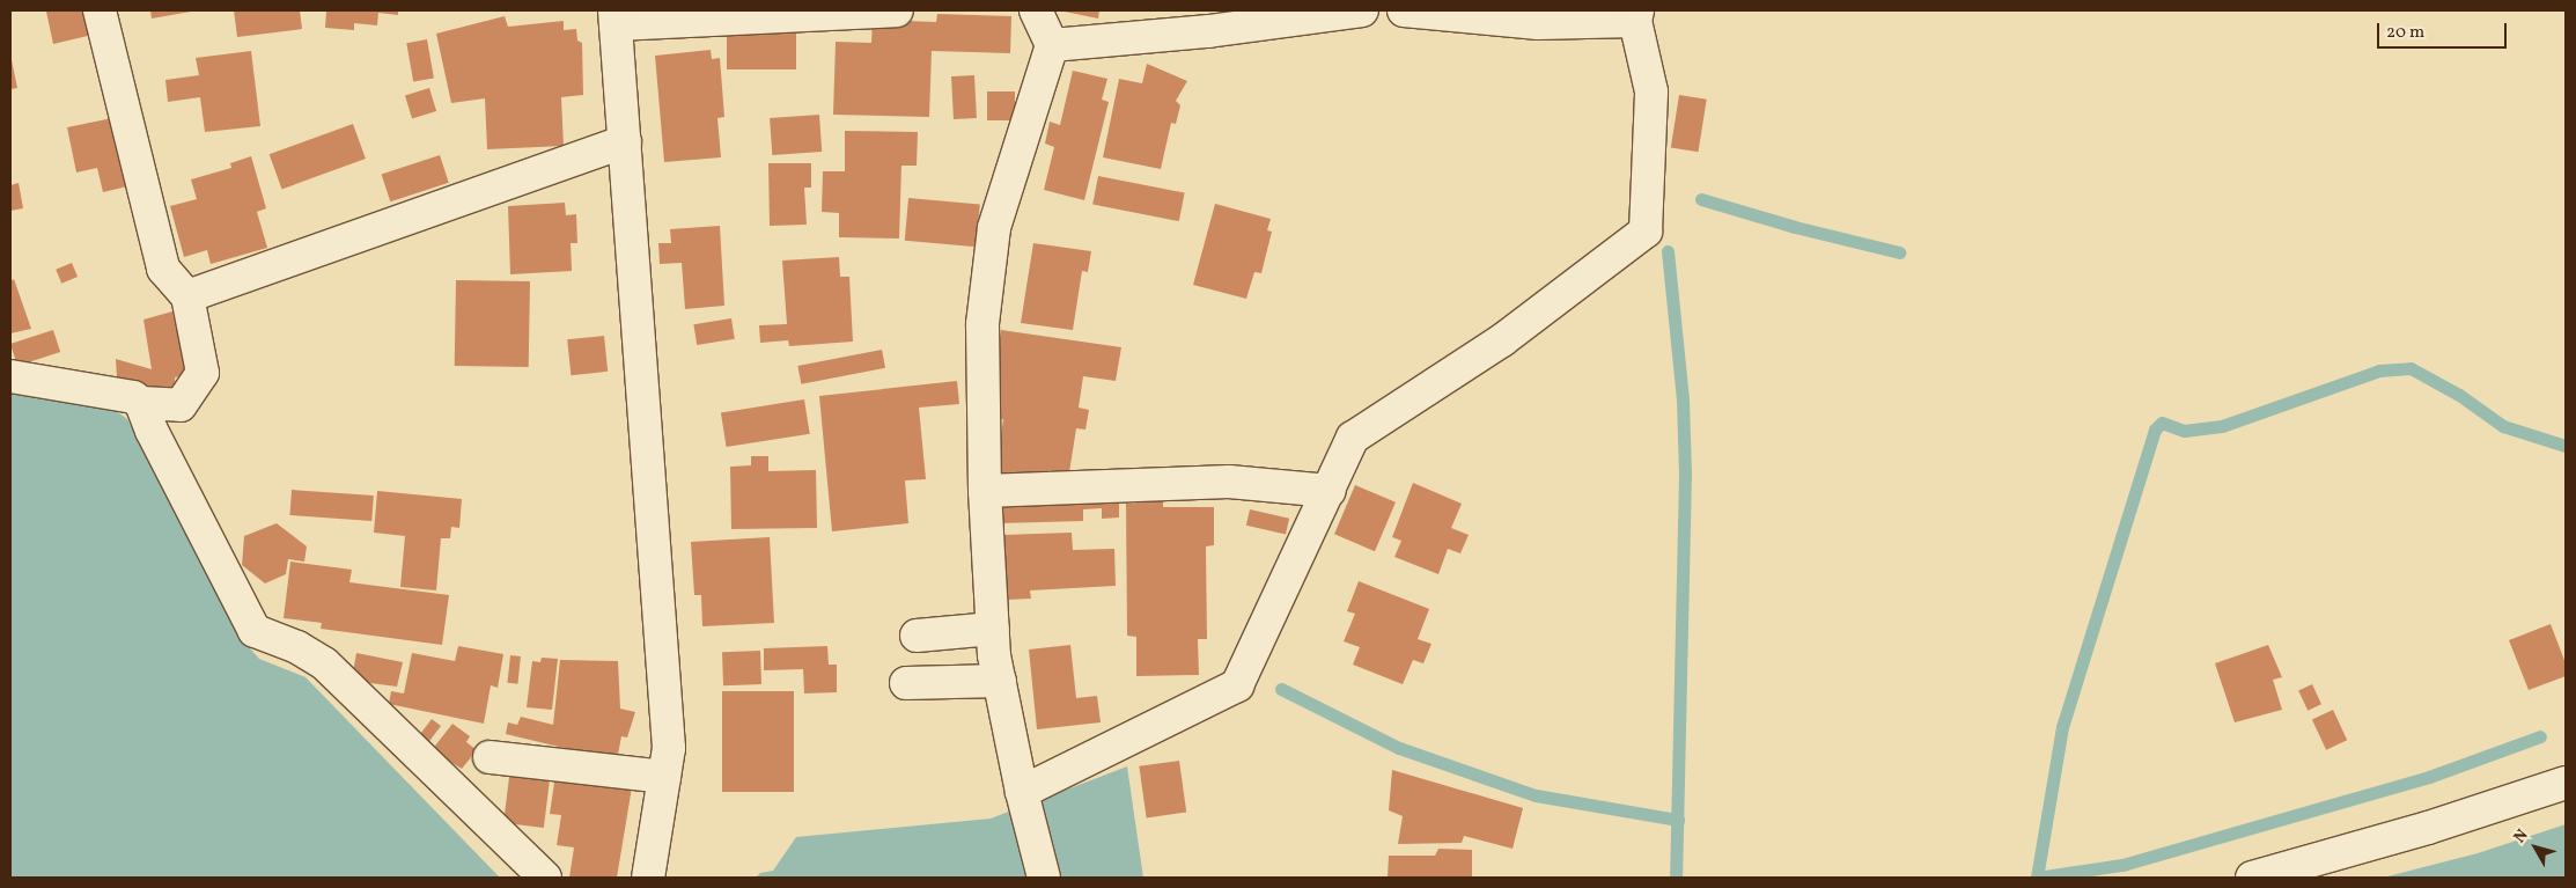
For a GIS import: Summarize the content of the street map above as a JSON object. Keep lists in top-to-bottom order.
{
  "scale_bar": "20 m",
  "north": "top left"
}
